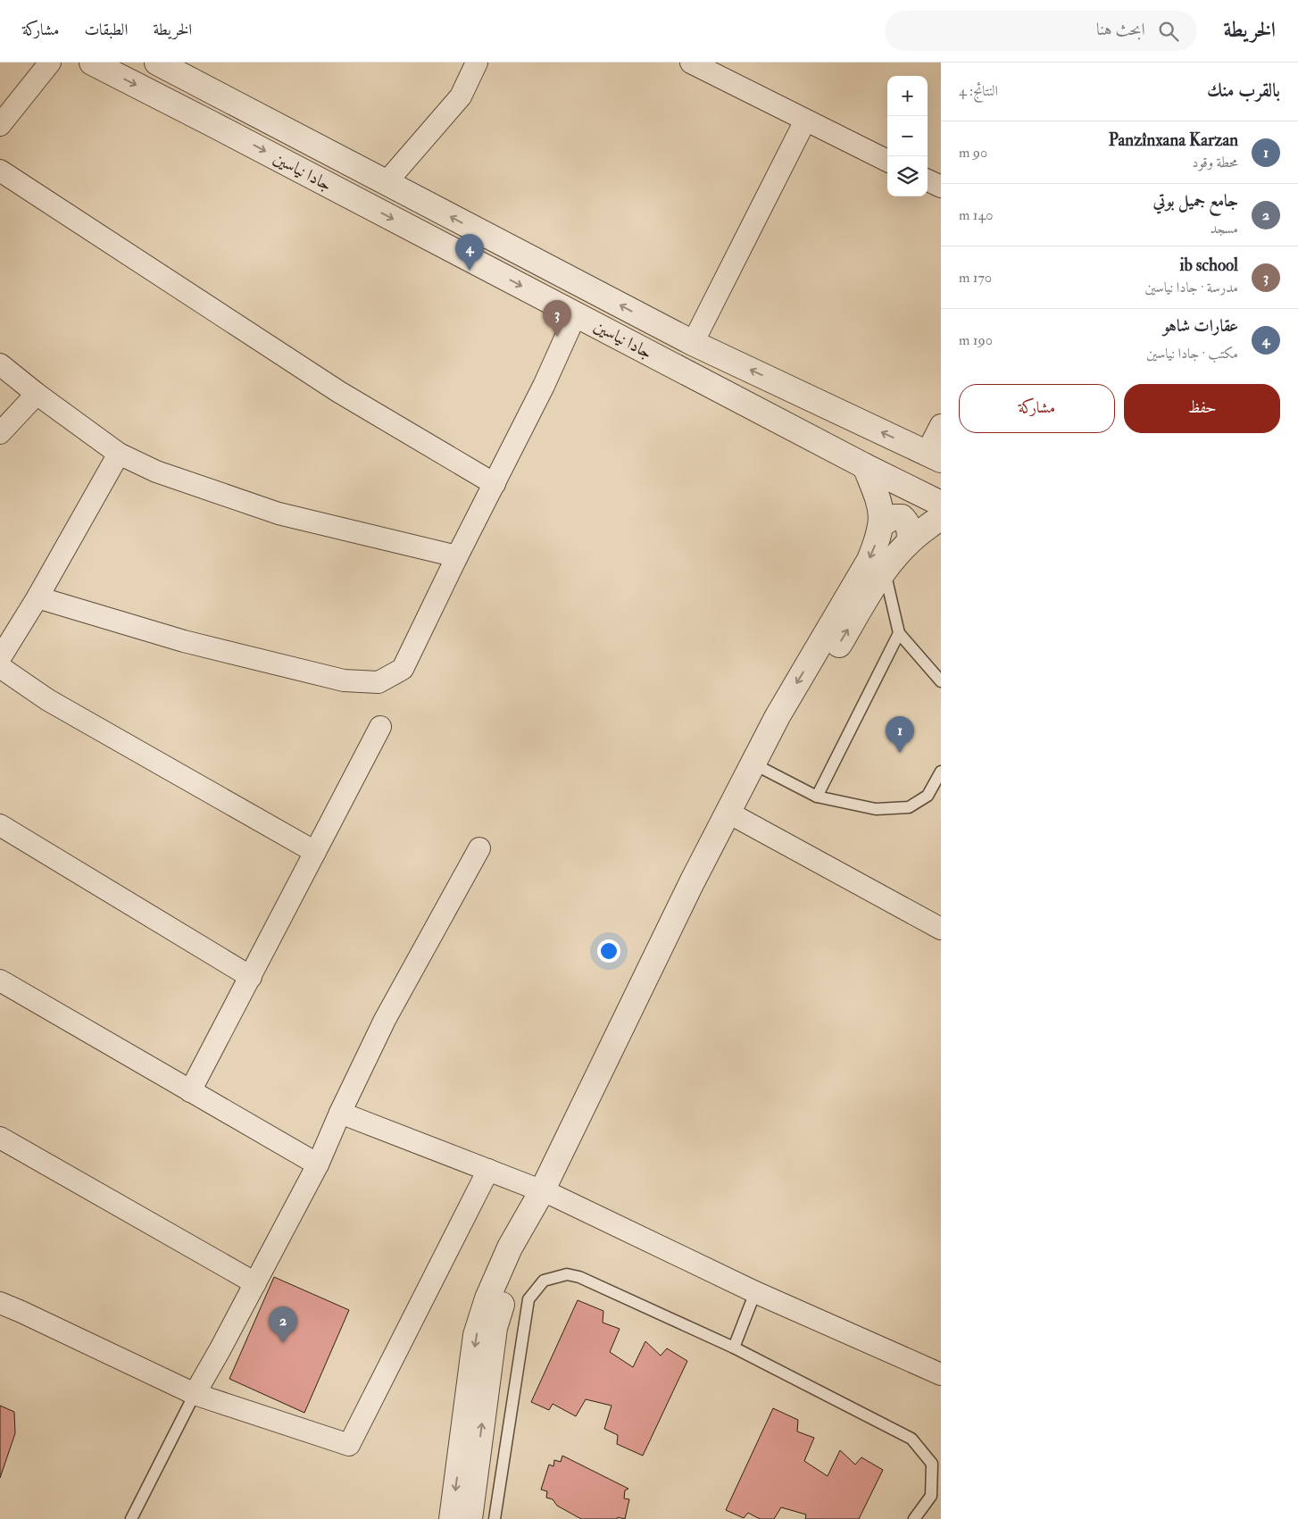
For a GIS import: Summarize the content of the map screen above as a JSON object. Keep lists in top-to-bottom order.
{
  "streets": {
    "street": ["جادا نیاسین"]
  },
  "page": {
    "header": "الخريطة",
    "search": "ابحث هنا",
    "nav": ["الخريطة", "الطبقات", "مشاركة"],
    "heading": ["بالقرب منك", "النتائج: 4"],
    "map_buttons": ["+", "−"],
    "list": [
      {
        "mark": "1",
        "name": "Panzînxana Karzan",
        "note": "محطة وقود",
        "value": "90 m"
      },
      {
        "mark": "2",
        "name": "جامع جميل بوتي",
        "note": "مسجد",
        "value": "140 m"
      },
      {
        "mark": "3",
        "name": "ib school",
        "note": "مدرسة · جادا نیاسین",
        "value": "170 m"
      },
      {
        "mark": "4",
        "name": "عقارات شاهو",
        "note": "مكتب · جادا نیاسین",
        "value": "190 m"
      }
    ],
    "pins": [
      "4",
      "3",
      "1",
      "2"
    ],
    "buttons": ["حفظ", "مشاركة"]
  }
}
